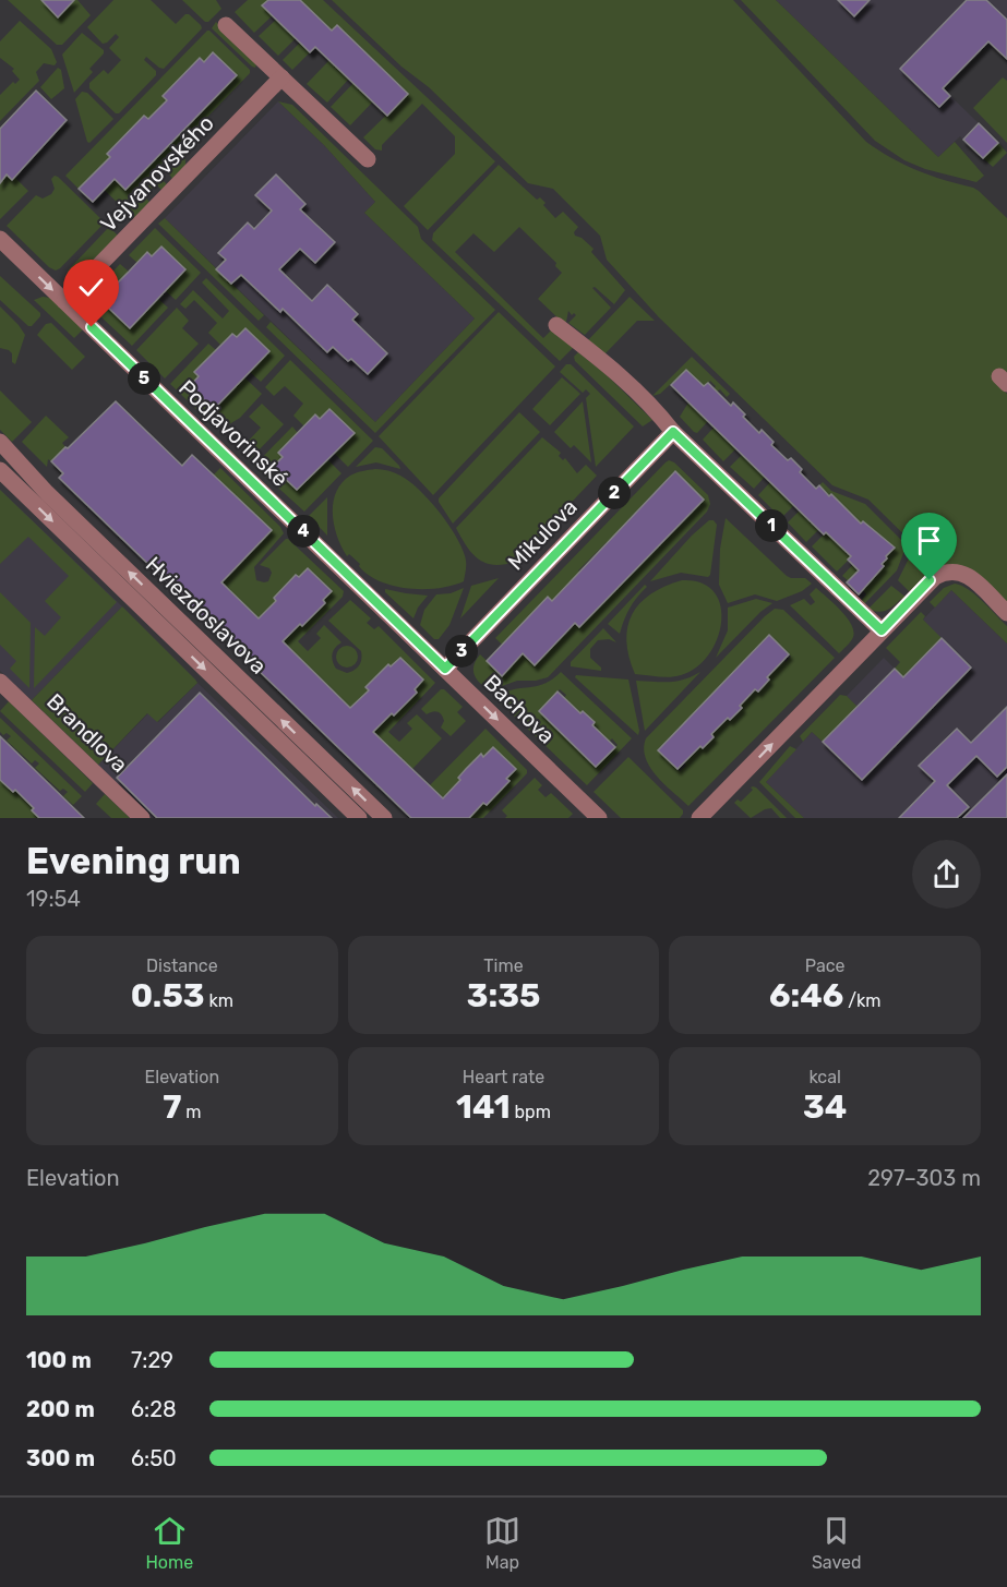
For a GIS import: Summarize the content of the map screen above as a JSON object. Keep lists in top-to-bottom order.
{
  "streets": {
    "street": [
      "Vejvanovského",
      "Podjavorinské",
      "Mikulova",
      "Hviezdoslavova",
      "Bachova",
      "Brandlova"
    ]
  },
  "crossings": [
    ["Vejvanovského", "Podjavorinské"],
    ["Podjavorinské", "Bachova"],
    ["Mikulova", "Bachova"]
  ],
  "one_way": ["Bachova"],
  "page": {
    "pins": [
      "5",
      "2",
      "1",
      "4",
      "3"
    ],
    "heading": ["Evening run", "19:54"],
    "stats": [
      ["Distance", "0.53 km"],
      ["Time", "3:35"],
      ["Pace", "6:46 /km"],
      ["Elevation", "7 m"],
      ["Heart rate", "141 bpm"],
      ["kcal", "34"]
    ],
    "chart": ["Elevation", "297–303 m"],
    "list": [
      {
        "name": "100 m",
        "note": "7:29"
      },
      {
        "name": "200 m",
        "note": "6:28"
      },
      {
        "name": "300 m",
        "note": "6:50"
      }
    ],
    "tabs": ["Home", "Map", "Saved"]
  }
}
